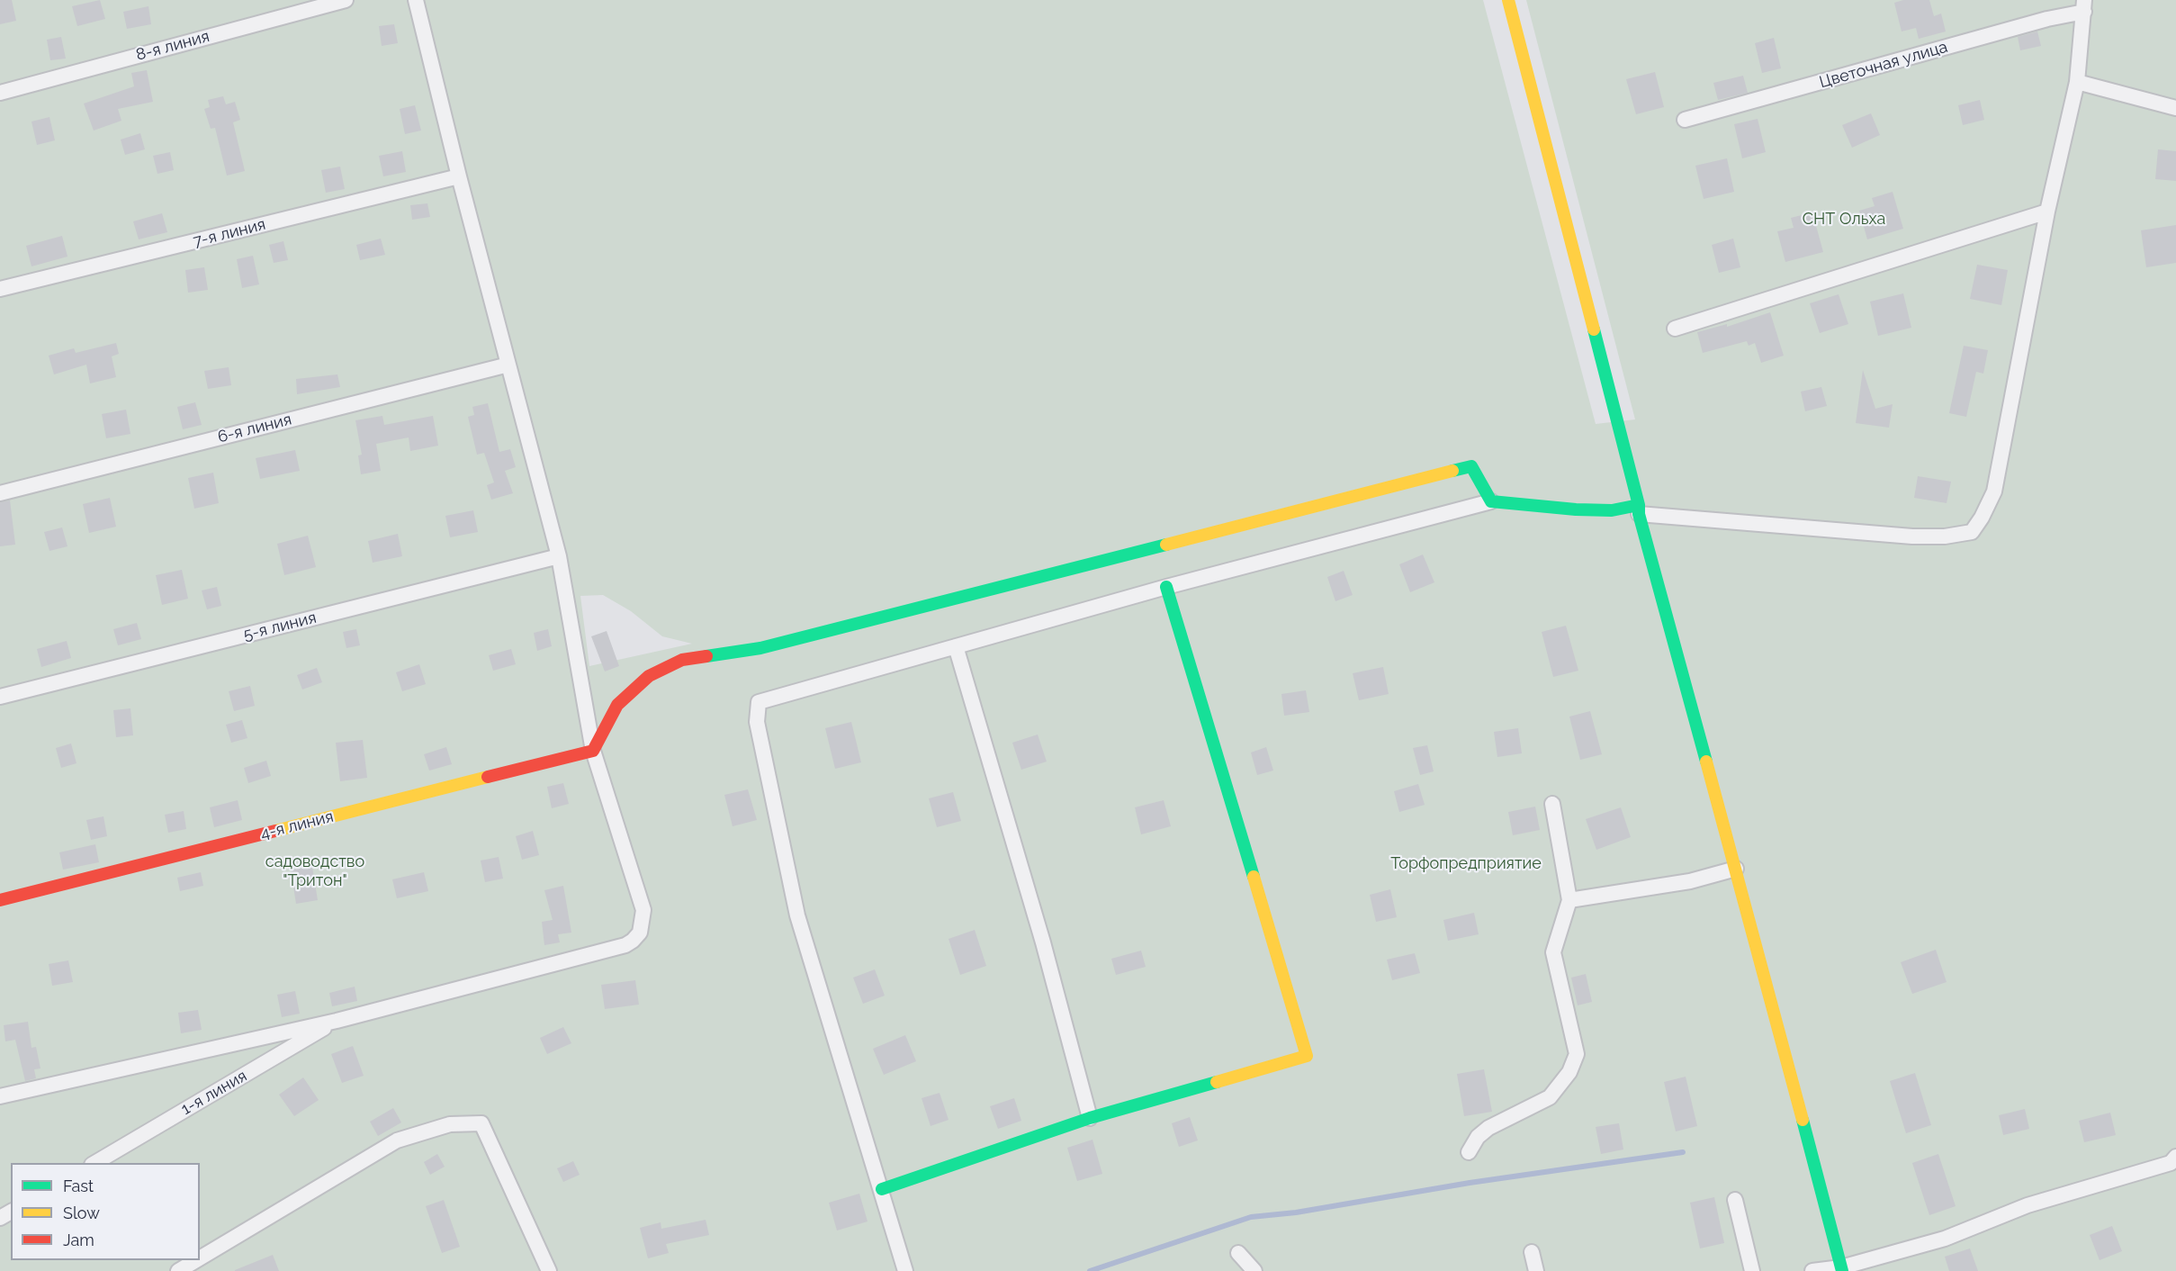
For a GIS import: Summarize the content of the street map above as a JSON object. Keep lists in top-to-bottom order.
{
  "streets": {
    "street": [
      "8-я линия",
      "Цветочная улица",
      "7-я линия",
      "6-я линия",
      "5-я линия",
      "4-я линия",
      "1-я линия"
    ]
  },
  "parks": ["СНТ Ольха", "садоводство \"Тритон\"", "Торфопредприятие"],
  "legend": ["Fast", "Slow", "Jam"]
}
